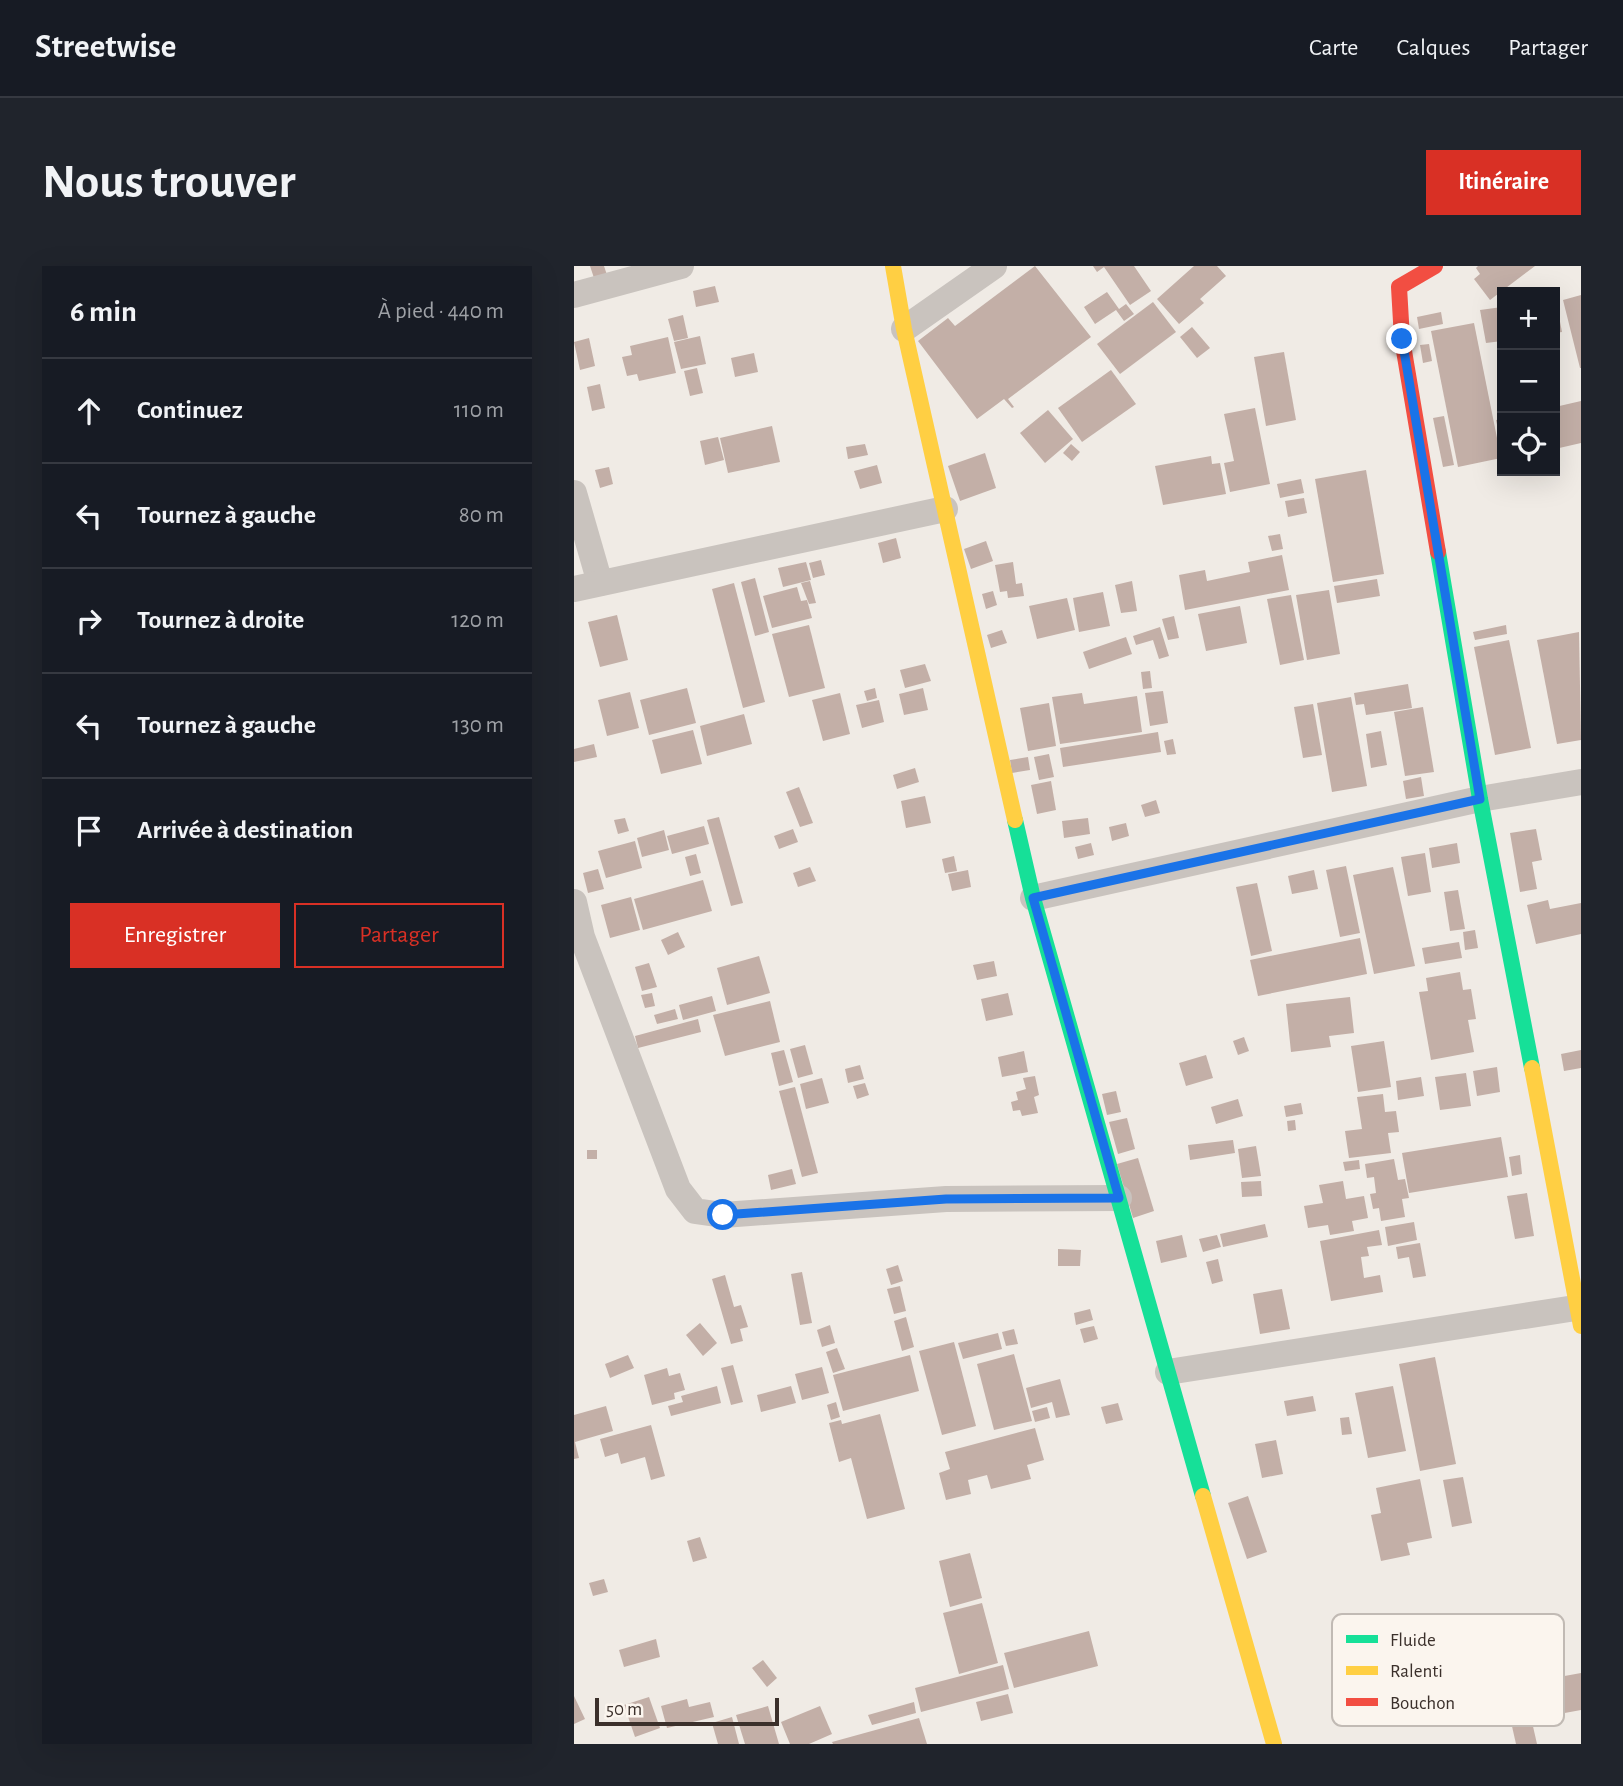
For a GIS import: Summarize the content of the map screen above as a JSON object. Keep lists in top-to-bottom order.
{
  "legend": ["Fluide", "Ralenti", "Bouchon"],
  "scale_bar": "50 m",
  "page": {
    "header": "Streetwise",
    "nav": ["Carte", "Calques", "Partager"],
    "buttons": [
      "Itinéraire",
      ["Enregistrer", "Partager"]
    ],
    "title": "Nous trouver",
    "heading": ["6 min", "À pied · 440 m"],
    "map_buttons": ["+", "−"],
    "list": [
      ["Continuez", "110 m"],
      ["Tournez à gauche", "80 m"],
      ["Tournez à droite", "120 m"],
      ["Tournez à gauche", "130 m"],
      "Arrivée à destination"
    ],
    "scale": "50 m"
  }
}
